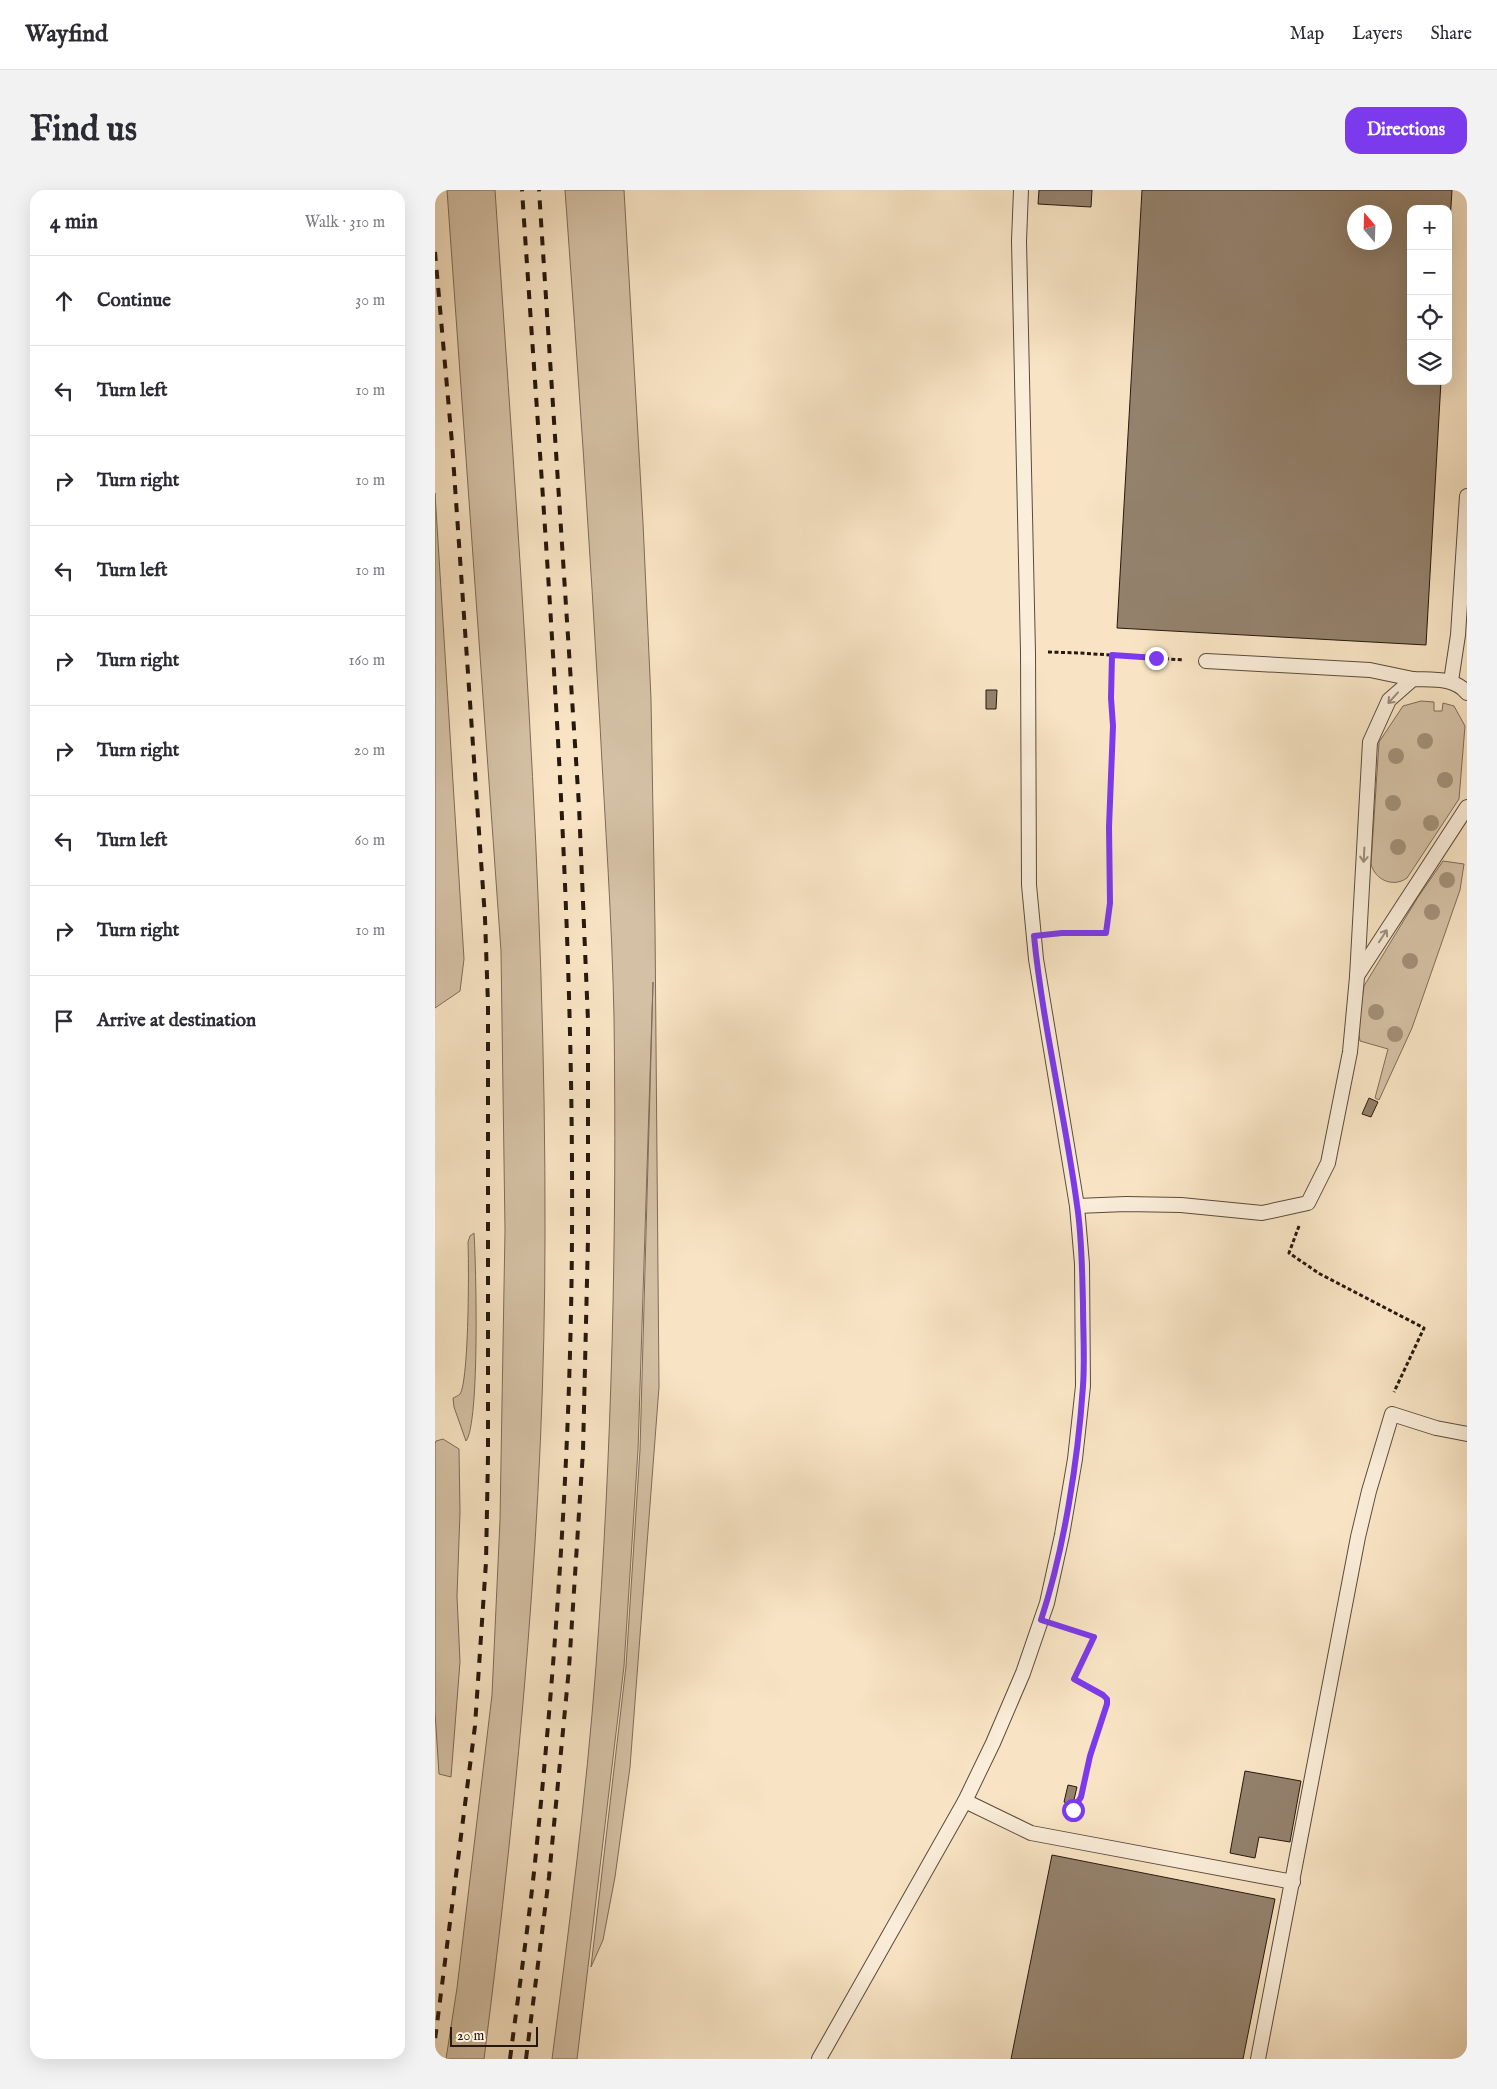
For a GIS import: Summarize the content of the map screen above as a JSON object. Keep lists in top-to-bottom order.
{
  "scale_bar": "20 m",
  "north": "top",
  "page": {
    "header": "Wayfind",
    "nav": ["Map", "Layers", "Share"],
    "buttons": "Directions",
    "title": "Find us",
    "heading": ["4 min", "Walk · 310 m"],
    "map_buttons": ["+", "−"],
    "list": [
      ["Continue", "30 m"],
      ["Turn left", "10 m"],
      ["Turn right", "10 m"],
      ["Turn left", "10 m"],
      ["Turn right", "160 m"],
      ["Turn right", "20 m"],
      ["Turn left", "60 m"],
      ["Turn right", "10 m"],
      "Arrive at destination"
    ],
    "scale": "20 m"
  }
}
